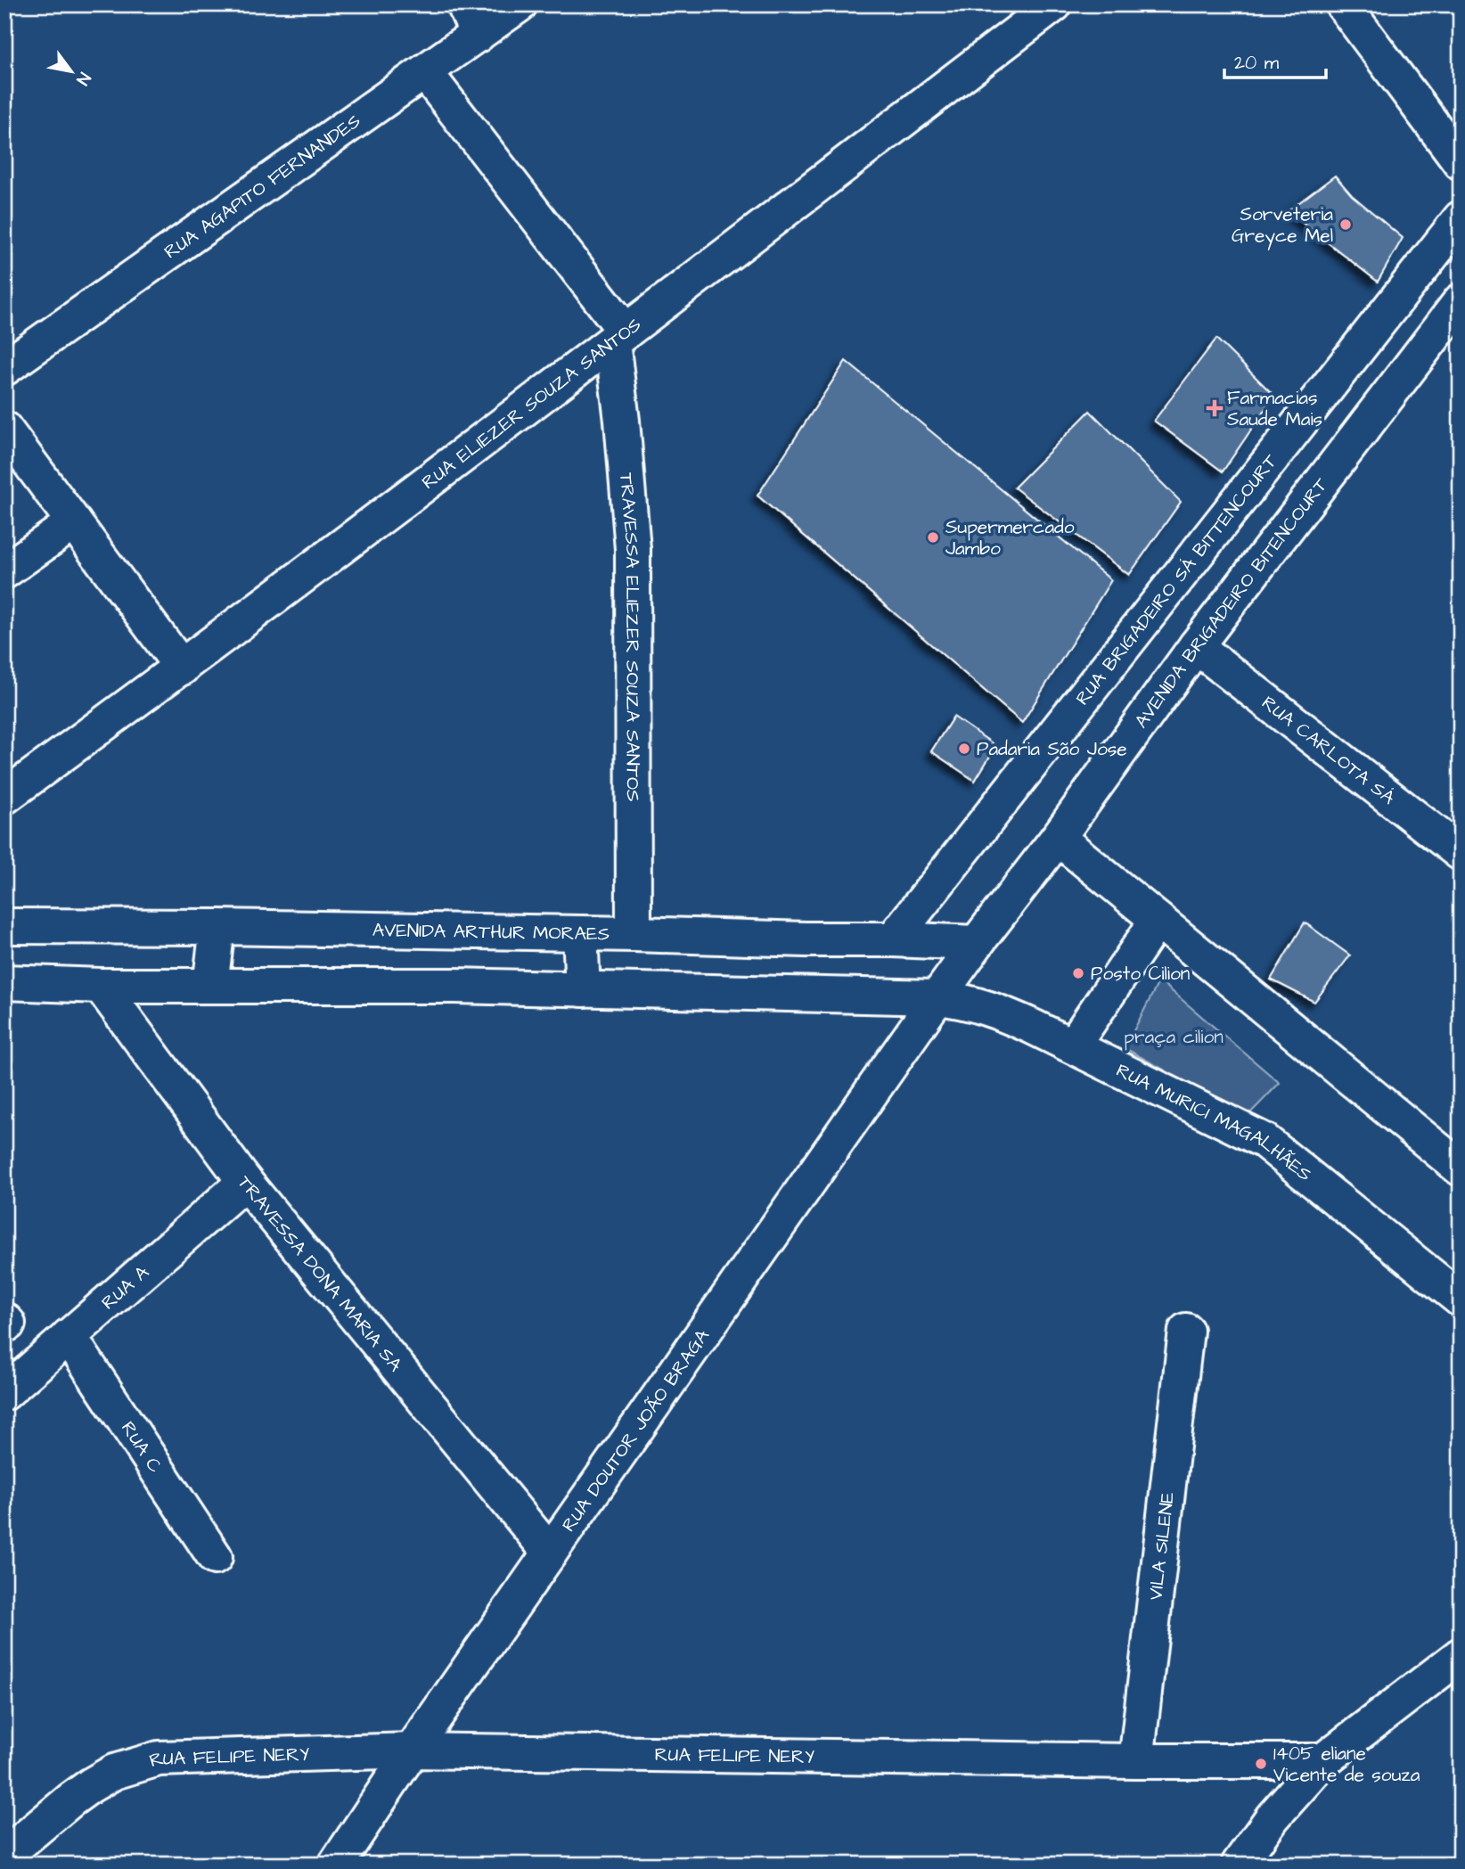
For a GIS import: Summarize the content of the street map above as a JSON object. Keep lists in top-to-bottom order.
{
  "streets": {
    "street": [
      "RUA AGAPITO FERNANDES",
      "RUA ELIEZER SOUZA SANTOS",
      "RUA BRIGADEIRO SÁ BITTENCOURT",
      "AVENIDA BRIGADEIRO BITENCOURT",
      "TRAVESSA ELIEZER SOUZA SANTOS",
      "RUA CARLOTA SÁ",
      "AVENIDA ARTHUR MORAES",
      "RUA MURICI MAGALHÃES",
      "TRAVESSA DONA MARIA SA",
      "RUA A",
      "RUA DOUTOR JOÃO BRAGA",
      "RUA C",
      "VILA SILENE",
      "RUA FELIPE NERY"
    ]
  },
  "crossings": [
    ["RUA ELIEZER SOUZA SANTOS", "TRAVESSA ELIEZER SOUZA SANTOS"],
    ["RUA BRIGADEIRO SÁ BITTENCOURT", "AVENIDA ARTHUR MORAES"],
    ["AVENIDA BRIGADEIRO BITENCOURT", "RUA CARLOTA SÁ"],
    ["AVENIDA BRIGADEIRO BITENCOURT", "AVENIDA ARTHUR MORAES"],
    ["AVENIDA BRIGADEIRO BITENCOURT", "RUA MURICI MAGALHÃES"],
    ["AVENIDA BRIGADEIRO BITENCOURT", "RUA DOUTOR JOÃO BRAGA"],
    ["TRAVESSA ELIEZER SOUZA SANTOS", "AVENIDA ARTHUR MORAES"],
    ["RUA MURICI MAGALHÃES", "RUA DOUTOR JOÃO BRAGA"],
    ["TRAVESSA DONA MARIA SA", "RUA A"],
    ["TRAVESSA DONA MARIA SA", "RUA DOUTOR JOÃO BRAGA"],
    ["RUA A", "RUA C"],
    ["RUA DOUTOR JOÃO BRAGA", "RUA FELIPE NERY"],
    ["VILA SILENE", "RUA FELIPE NERY"]
  ],
  "parks": ["praça cilion"],
  "places": {
    "other": [
      "Sorveteria Greyce Mel",
      "Supermercado Jambo",
      "Padaria São Jose",
      "Posto Cilion",
      "1405 eliane Vicente de souza"
    ],
    "health": ["Farmacias Saude Mais"]
  },
  "scale_bar": "20 m",
  "north": "bottom right"
}
